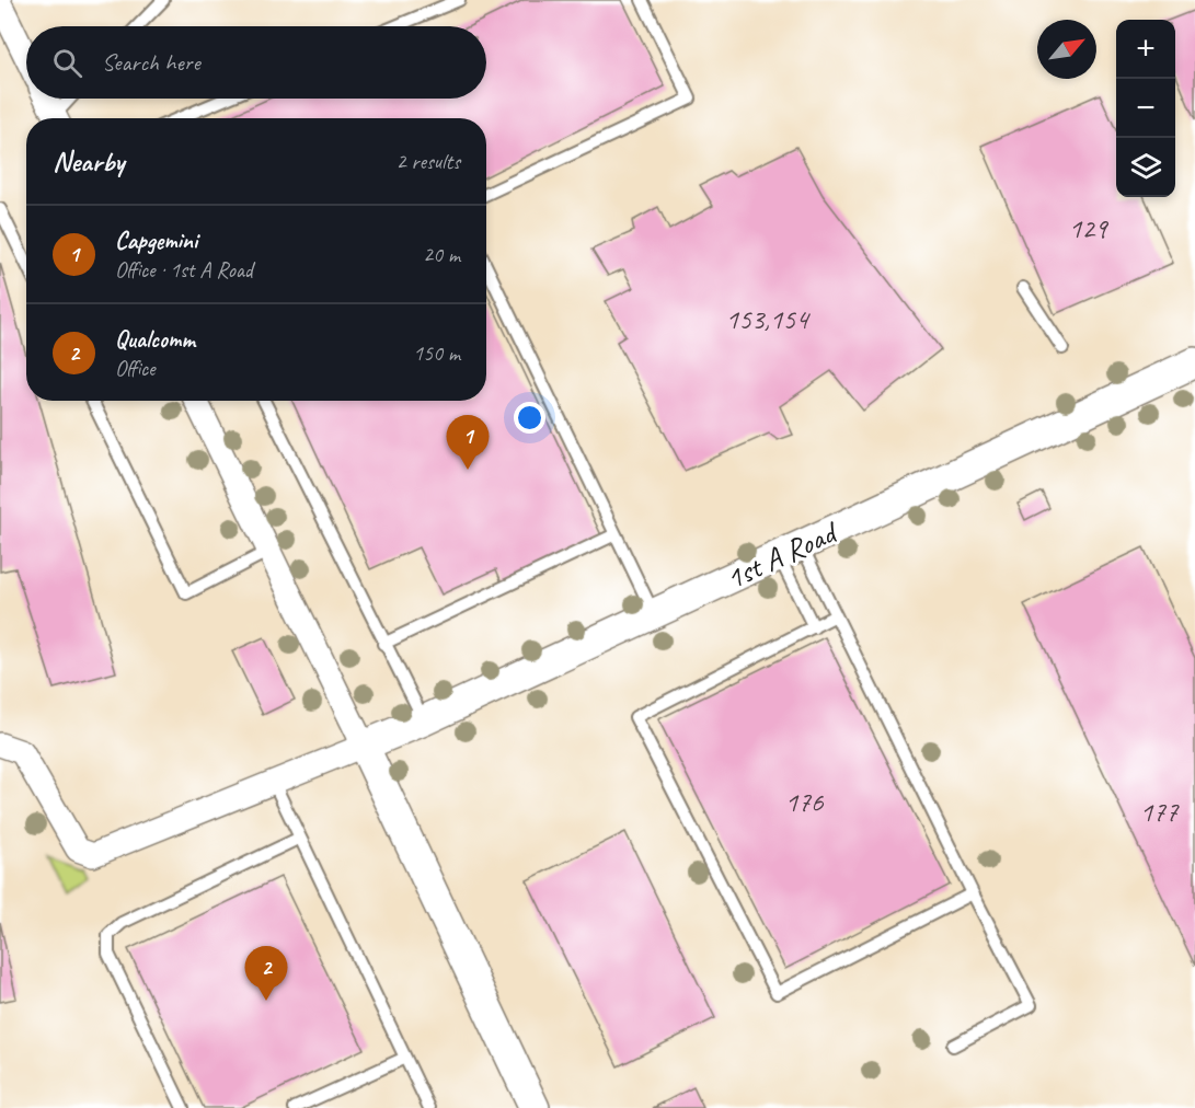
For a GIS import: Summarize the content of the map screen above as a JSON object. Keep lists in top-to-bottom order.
{
  "streets": {
    "street": ["1st A Road"]
  },
  "house_numbers": [
    "129",
    "153,154",
    "176",
    "177"
  ],
  "north": "top right",
  "page": {
    "map_buttons": ["+", "−"],
    "search": "Search here",
    "heading": ["Nearby", "2 results"],
    "list": [
      {
        "mark": "1",
        "name": "Capgemini",
        "note": "Office · 1st A Road",
        "value": "20 m"
      },
      {
        "mark": "2",
        "name": "Qualcomm",
        "note": "Office",
        "value": "150 m"
      }
    ],
    "pins": ["1", "2"]
  }
}
